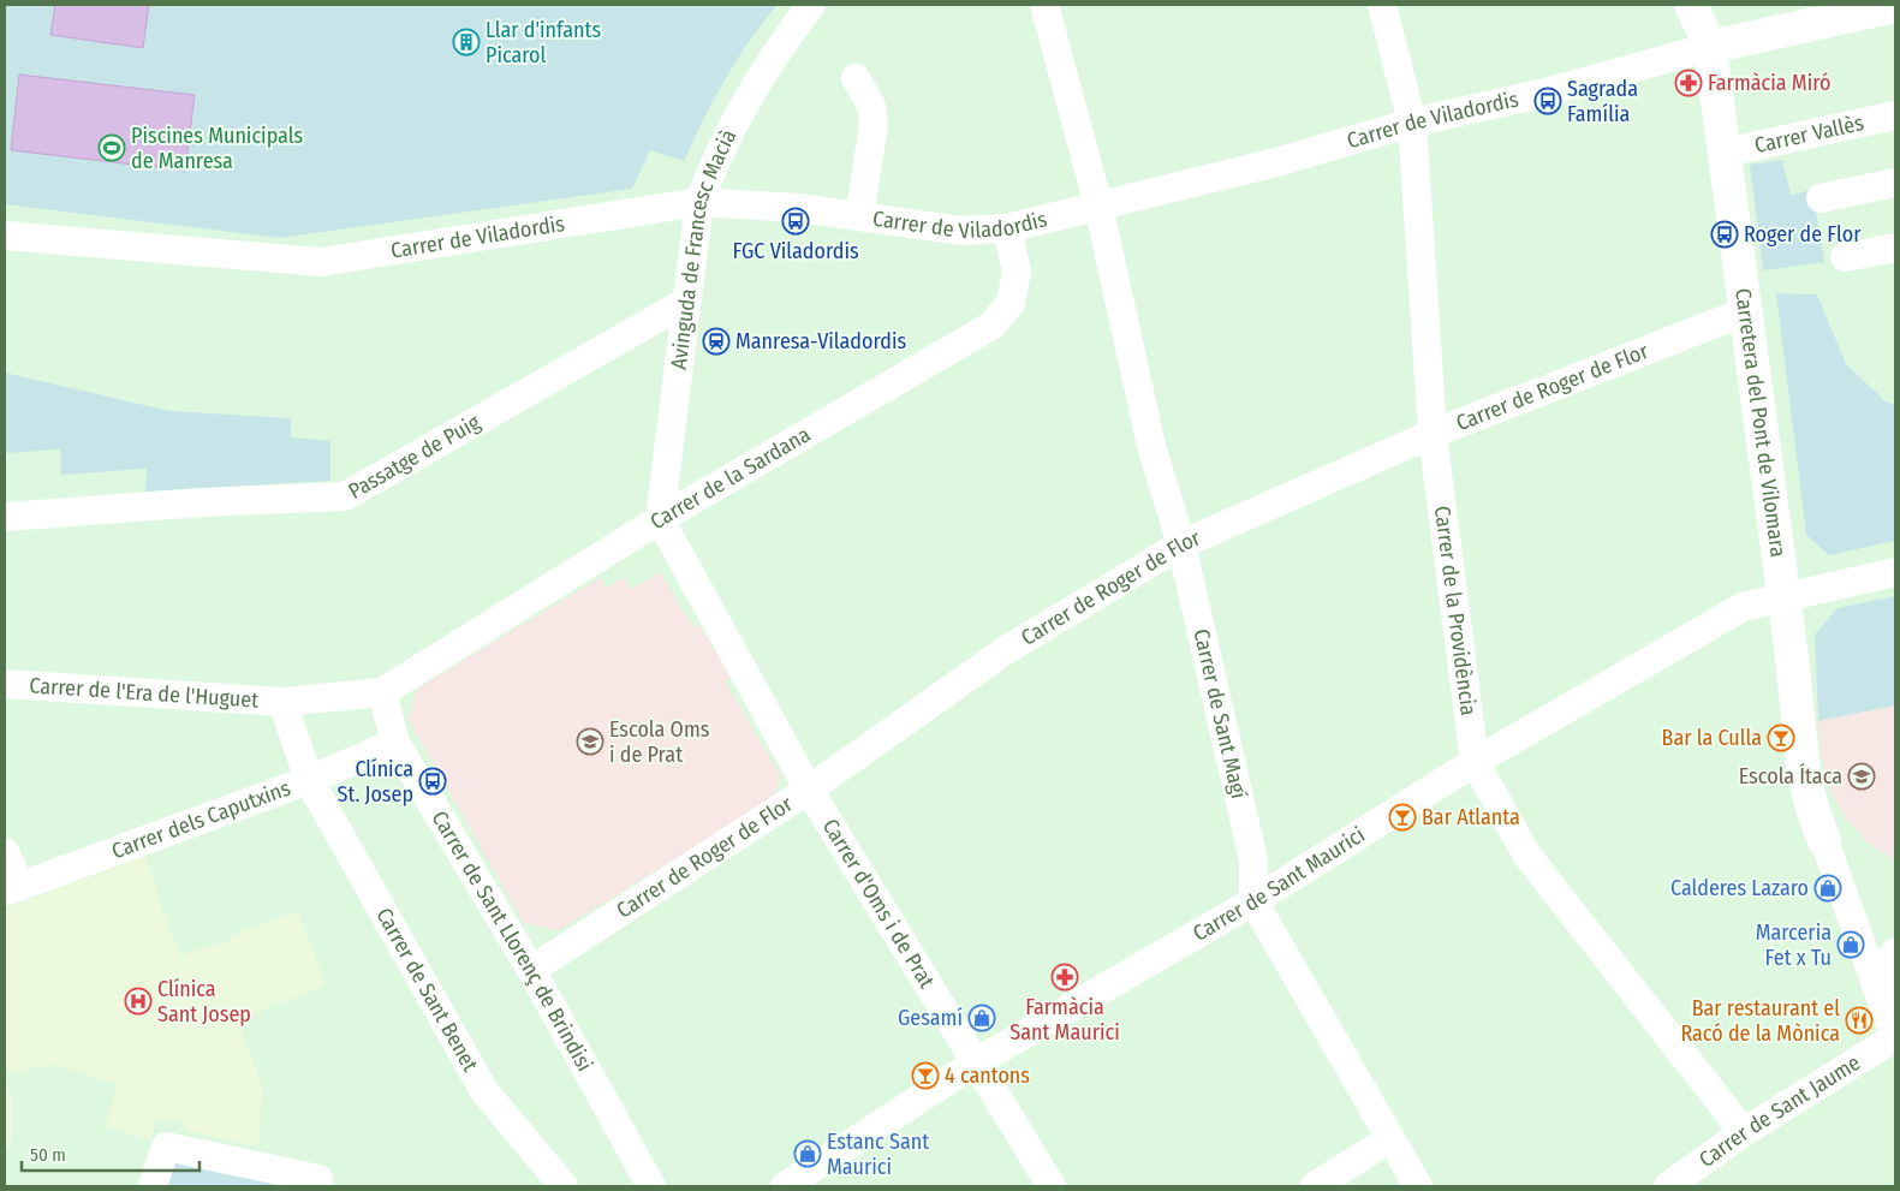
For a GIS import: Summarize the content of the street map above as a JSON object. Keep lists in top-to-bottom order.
{
  "streets": {
    "street": [
      "Carrer de Viladordis",
      "Carrer Vallès",
      "Avinguda de Francesc Macià",
      "Carrer de Roger de Flor",
      "Carretera del Pont de Vilomara",
      "Passatge de Puig",
      "Carrer de la Sardana",
      "Carrer de la Providència",
      "Carrer de l'Era de l'Huguet",
      "Carrer de Sant Magí",
      "Carrer dels Caputxins",
      "Carrer de Sant Maurici",
      "Carrer d'Oms i de Prat",
      "Carrer de Sant Llorenç de Brindisi",
      "Carrer de Sant Benet",
      "Carrer de Sant Jaume"
    ]
  },
  "crossings": [
    ["Carrer de Viladordis", "Avinguda de Francesc Macià"],
    ["Carrer de Viladordis", "Carretera del Pont de Vilomara"],
    ["Carrer de Viladordis", "Carrer de la Sardana"],
    ["Carrer de Viladordis", "Carrer de la Providència"],
    ["Carrer de Viladordis", "Carrer de Sant Magí"],
    ["Carrer Vallès", "Carretera del Pont de Vilomara"],
    ["Avinguda de Francesc Macià", "Passatge de Puig"],
    ["Avinguda de Francesc Macià", "Carrer de la Sardana"],
    ["Avinguda de Francesc Macià", "Carrer d'Oms i de Prat"],
    ["Carrer de Roger de Flor", "Carretera del Pont de Vilomara"],
    ["Carrer de Roger de Flor", "Carrer de la Providència"],
    ["Carrer de Roger de Flor", "Carrer de Sant Magí"],
    ["Carrer de Roger de Flor", "Carrer d'Oms i de Prat"],
    ["Carrer de Roger de Flor", "Carrer de Sant Llorenç de Brindisi"],
    ["Carretera del Pont de Vilomara", "Carrer de Sant Maurici"],
    ["Carrer de la Sardana", "Carrer de l'Era de l'Huguet"],
    ["Carrer de la Sardana", "Carrer d'Oms i de Prat"],
    ["Carrer de la Sardana", "Carrer de Sant Llorenç de Brindisi"],
    ["Carrer de la Providència", "Carrer de Sant Maurici"],
    ["Carrer de la Providència", "Carrer de Sant Jaume"],
    ["Carrer de l'Era de l'Huguet", "Carrer dels Caputxins"],
    ["Carrer de l'Era de l'Huguet", "Carrer de Sant Llorenç de Brindisi"],
    ["Carrer de l'Era de l'Huguet", "Carrer de Sant Benet"],
    ["Carrer de Sant Magí", "Carrer de Sant Maurici"],
    ["Carrer dels Caputxins", "Carrer de Sant Llorenç de Brindisi"],
    ["Carrer dels Caputxins", "Carrer de Sant Benet"],
    ["Carrer de Sant Maurici", "Carrer d'Oms i de Prat"]
  ],
  "places": {
    "building": ["Llar d'infants Picarol"],
    "pharmacy": ["Farmàcia Miró", "Farmàcia Sant Maurici"],
    "bus stop": [
      "Sagrada Família",
      "FGC Viladordis",
      "Roger de Flor",
      "Clínica St. Josep"
    ],
    "sports": ["Piscines Municipals de Manresa"],
    "station": ["Manresa-Viladordis"],
    "bar": ["Bar la Culla", "Bar Atlanta", "4 cantons"],
    "school or university": ["Escola Oms i de Prat", "Escola Ítaca"],
    "shop": [
      "Calderes Lazaro",
      "Marceria Fet x Tu",
      "Gesamí",
      "Estanc Sant Maurici"
    ],
    "hospital": ["Clínica Sant Josep"],
    "restaurant": ["Bar restaurant el Racó de la Mònica"]
  },
  "scale_bar": "50 m"
}
